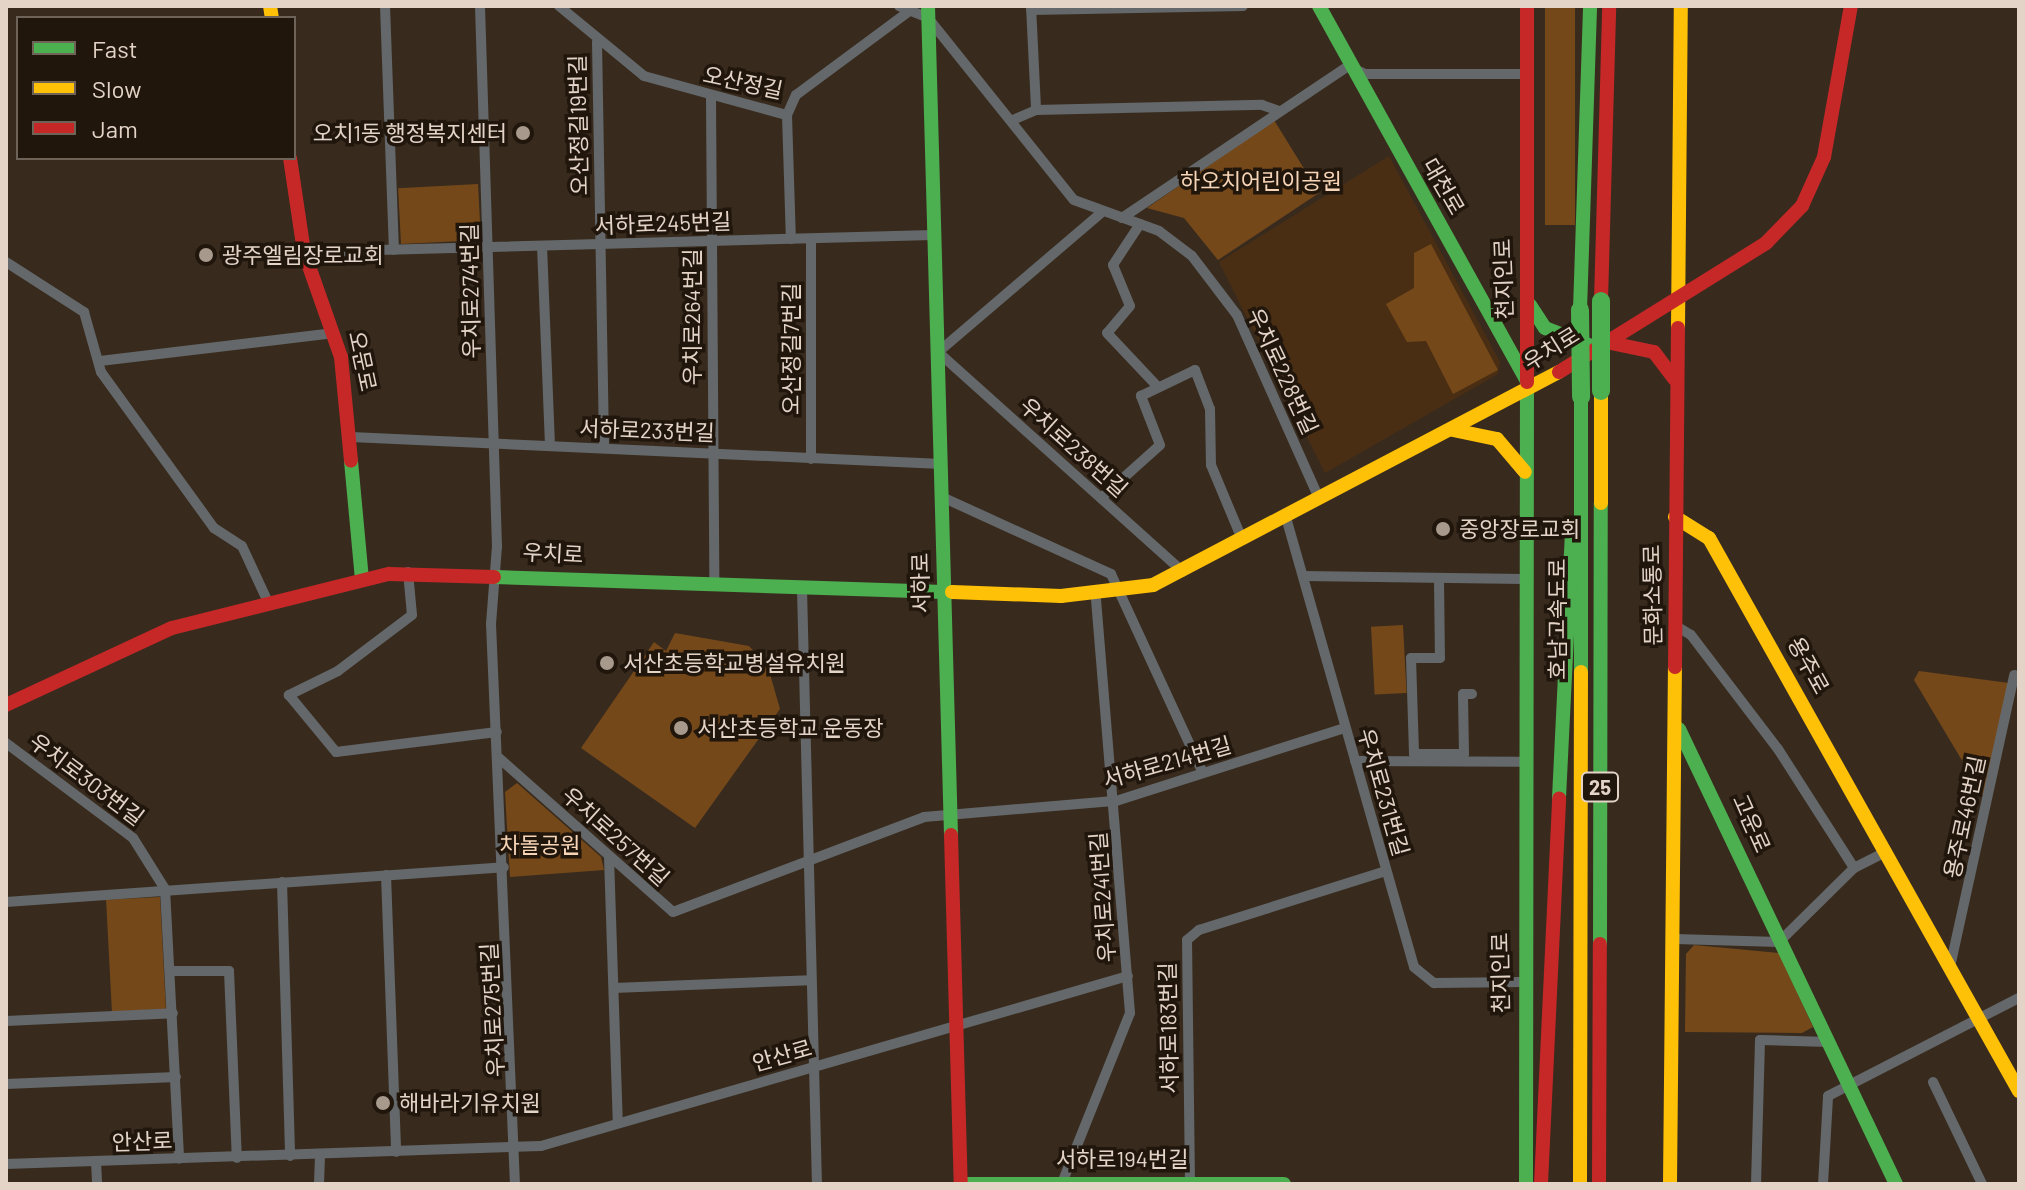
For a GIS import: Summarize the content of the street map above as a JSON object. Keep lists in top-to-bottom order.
{
  "streets": {
    "main road": [
      "대천로",
      "천지인로",
      "우치로",
      "오문로",
      "서하로",
      "문화소통로",
      "호남고속도로",
      "용주로",
      "25",
      "고운로",
      "서하로194번길"
    ],
    "street": [
      "오산정길",
      "오산정길19번길",
      "서하로245번길",
      "우치로274번길",
      "우치로264번길",
      "오산정길7번길",
      "우치로228번길",
      "서하로233번길",
      "우치로238번길",
      "서하로214번길",
      "우치로303번길",
      "우치로231번길",
      "용주로46번길",
      "우치로257번길",
      "우치로241번길",
      "우치로275번길",
      "서하로183번길",
      "안산로"
    ]
  },
  "crossings": [
    ["오산정길", "오산정길19번길"],
    ["오산정길", "우치로264번길"],
    ["오산정길19번길", "서하로245번길"],
    ["오산정길19번길", "서하로233번길"],
    ["대천로", "천지인로"],
    ["대천로", "우치로"],
    ["서하로245번길", "우치로274번길"],
    ["서하로245번길", "우치로264번길"],
    ["서하로245번길", "오산정길7번길"],
    ["서하로245번길", "오문로"],
    ["서하로245번길", "서하로"],
    ["천지인로", "우치로"],
    ["천지인로", "우치로231번길"],
    ["우치로274번길", "우치로"],
    ["우치로274번길", "서하로233번길"],
    ["우치로274번길", "우치로275번길"],
    ["우치로264번길", "우치로"],
    ["우치로264번길", "서하로233번길"],
    ["우치로", "오문로"],
    ["우치로", "우치로228번길"],
    ["우치로", "우치로238번길"],
    ["우치로", "서하로"],
    ["우치로", "문화소통로"],
    ["우치로", "우치로231번길"],
    ["우치로", "우치로241번길"],
    ["우치로", "우치로275번길"],
    ["오산정길7번길", "서하로233번길"],
    ["오문로", "서하로233번길"],
    ["우치로228번길", "서하로"],
    ["서하로233번길", "서하로"],
    ["우치로238번길", "서하로"],
    ["서하로", "서하로214번길"],
    ["서하로", "안산로"],
    ["서하로", "서하로194번길"],
    ["문화소통로", "용주로"],
    ["문화소통로", "고운로"],
    ["용주로", "용주로46번길"],
    ["서하로214번길", "우치로231번길"],
    ["서하로214번길", "우치로241번길"],
    ["우치로303번길", "안산로"],
    ["우치로231번길", "서하로183번길"],
    ["우치로257번길", "우치로275번길"],
    ["우치로241번길", "서하로194번길"],
    ["우치로275번길", "안산로"],
    ["서하로183번길", "서하로194번길"]
  ],
  "parks": ["하오치어린이공원", "차돌공원"],
  "places": [
    "오치1동 행정복지센터",
    "광주엘림장로교회",
    "중앙장로교회",
    "서산초등학교병설유치원",
    "서산초등학교 운동장",
    "해바라기유치원"
  ],
  "legend": ["Fast", "Slow", "Jam"]
}
